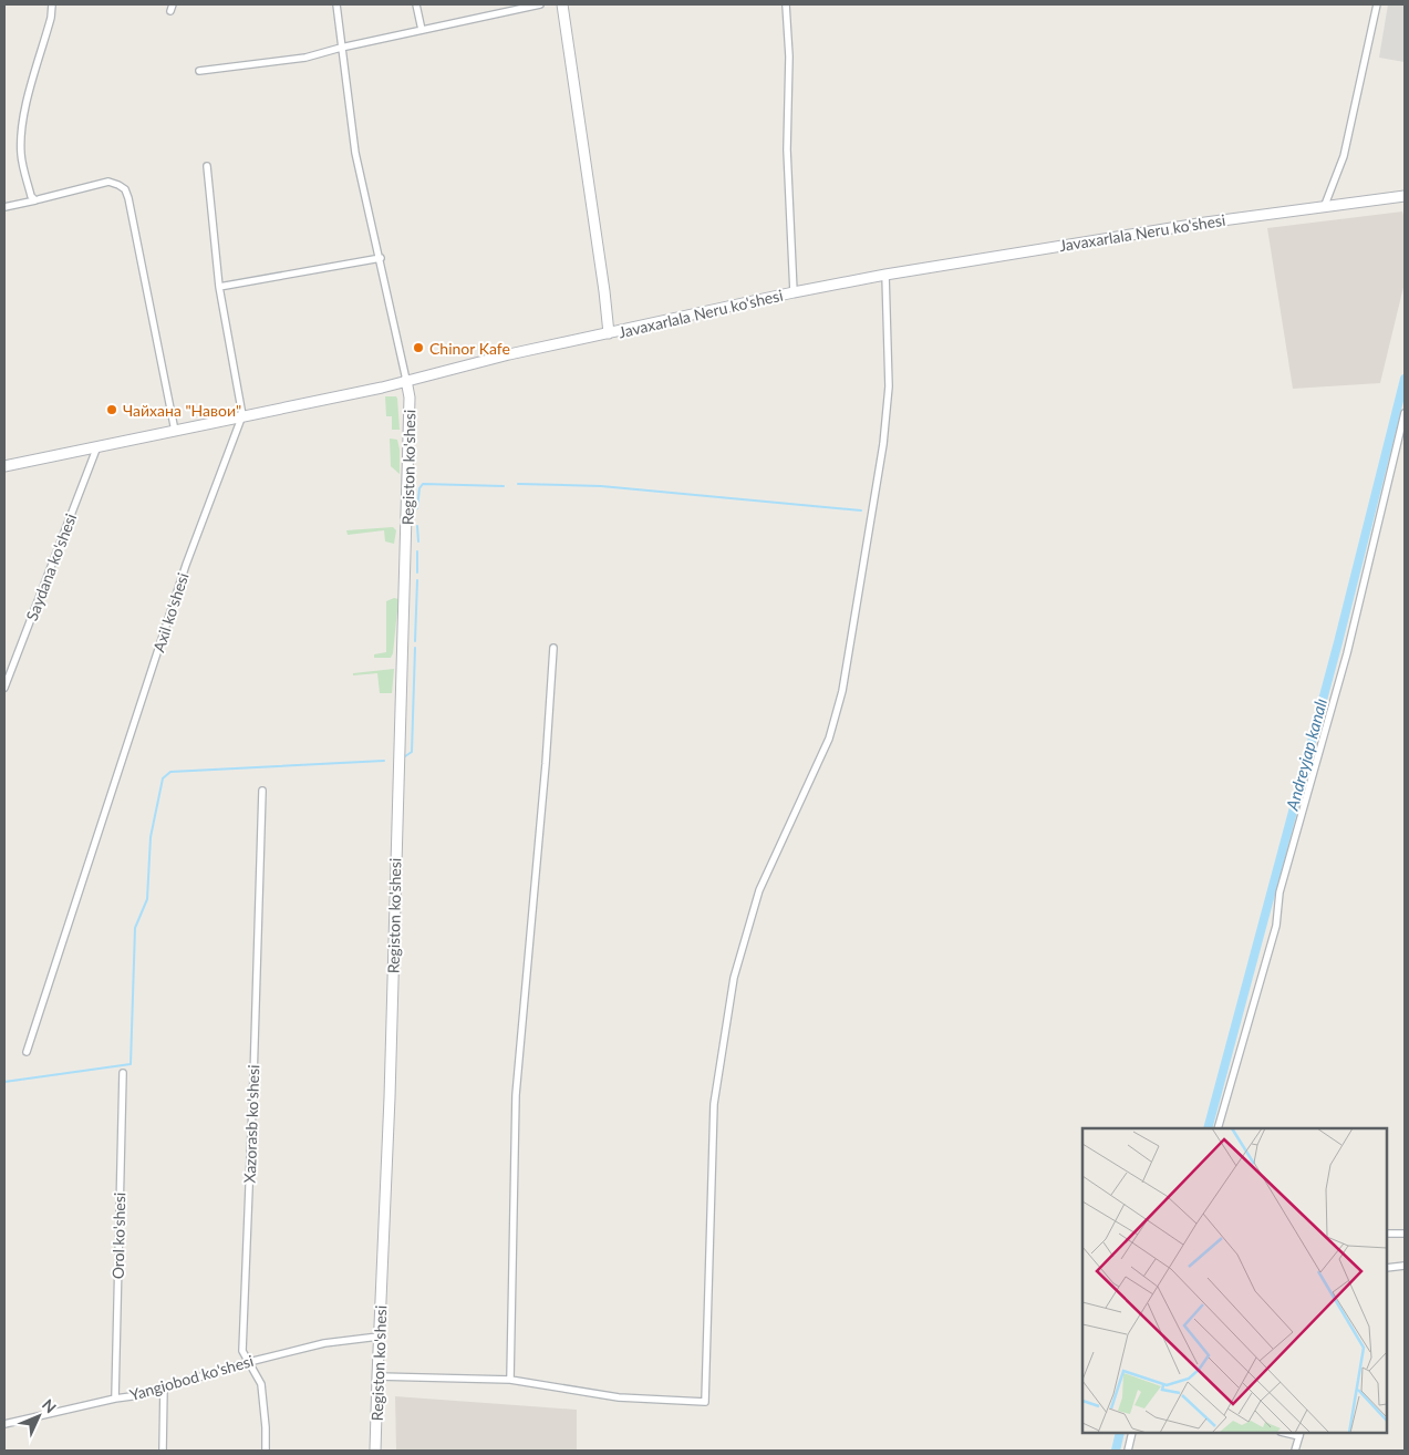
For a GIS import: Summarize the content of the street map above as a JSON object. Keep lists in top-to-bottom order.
{
  "streets": {
    "street": [
      "Javaxarlala Neru ko'shesi",
      "Registon ko'shesi",
      "Saydana ko'shesi",
      "Axil ko'shesi",
      "Xazorasb ko'shesi",
      "Orol ko'shesi",
      "Yangiobod ko'shesi"
    ]
  },
  "crossings": [
    ["Javaxarlala Neru ko'shesi", "Registon ko'shesi"],
    ["Javaxarlala Neru ko'shesi", "Saydana ko'shesi"],
    ["Javaxarlala Neru ko'shesi", "Axil ko'shesi"],
    ["Registon ko'shesi", "Yangiobod ko'shesi"],
    ["Xazorasb ko'shesi", "Yangiobod ko'shesi"],
    ["Orol ko'shesi", "Yangiobod ko'shesi"]
  ],
  "water": ["Andreyjap kanalı"],
  "places": ["Chinor Kafe", "Чайхана \"Навои\""],
  "north": "top right"
}
